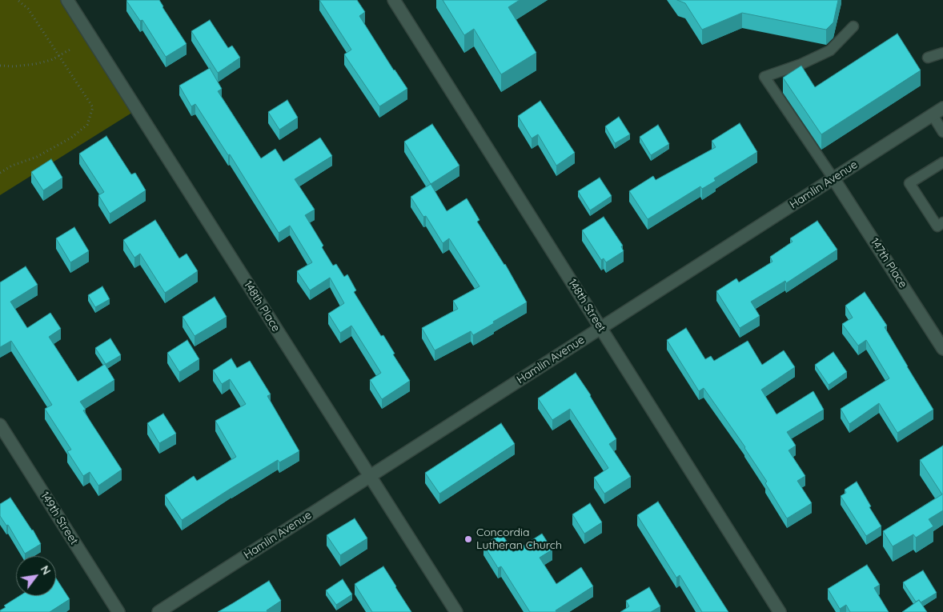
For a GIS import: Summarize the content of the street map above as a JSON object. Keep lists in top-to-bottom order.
{
  "streets": {
    "street": [
      "Hamlin Avenue",
      "147th Place",
      "148th Street",
      "148th Place",
      "149th Street"
    ]
  },
  "crossings": [
    ["Hamlin Avenue", "147th Place"],
    ["Hamlin Avenue", "148th Street"],
    ["Hamlin Avenue", "148th Place"]
  ],
  "places": ["Concordia Lutheran Church"],
  "north": "top right"
}
